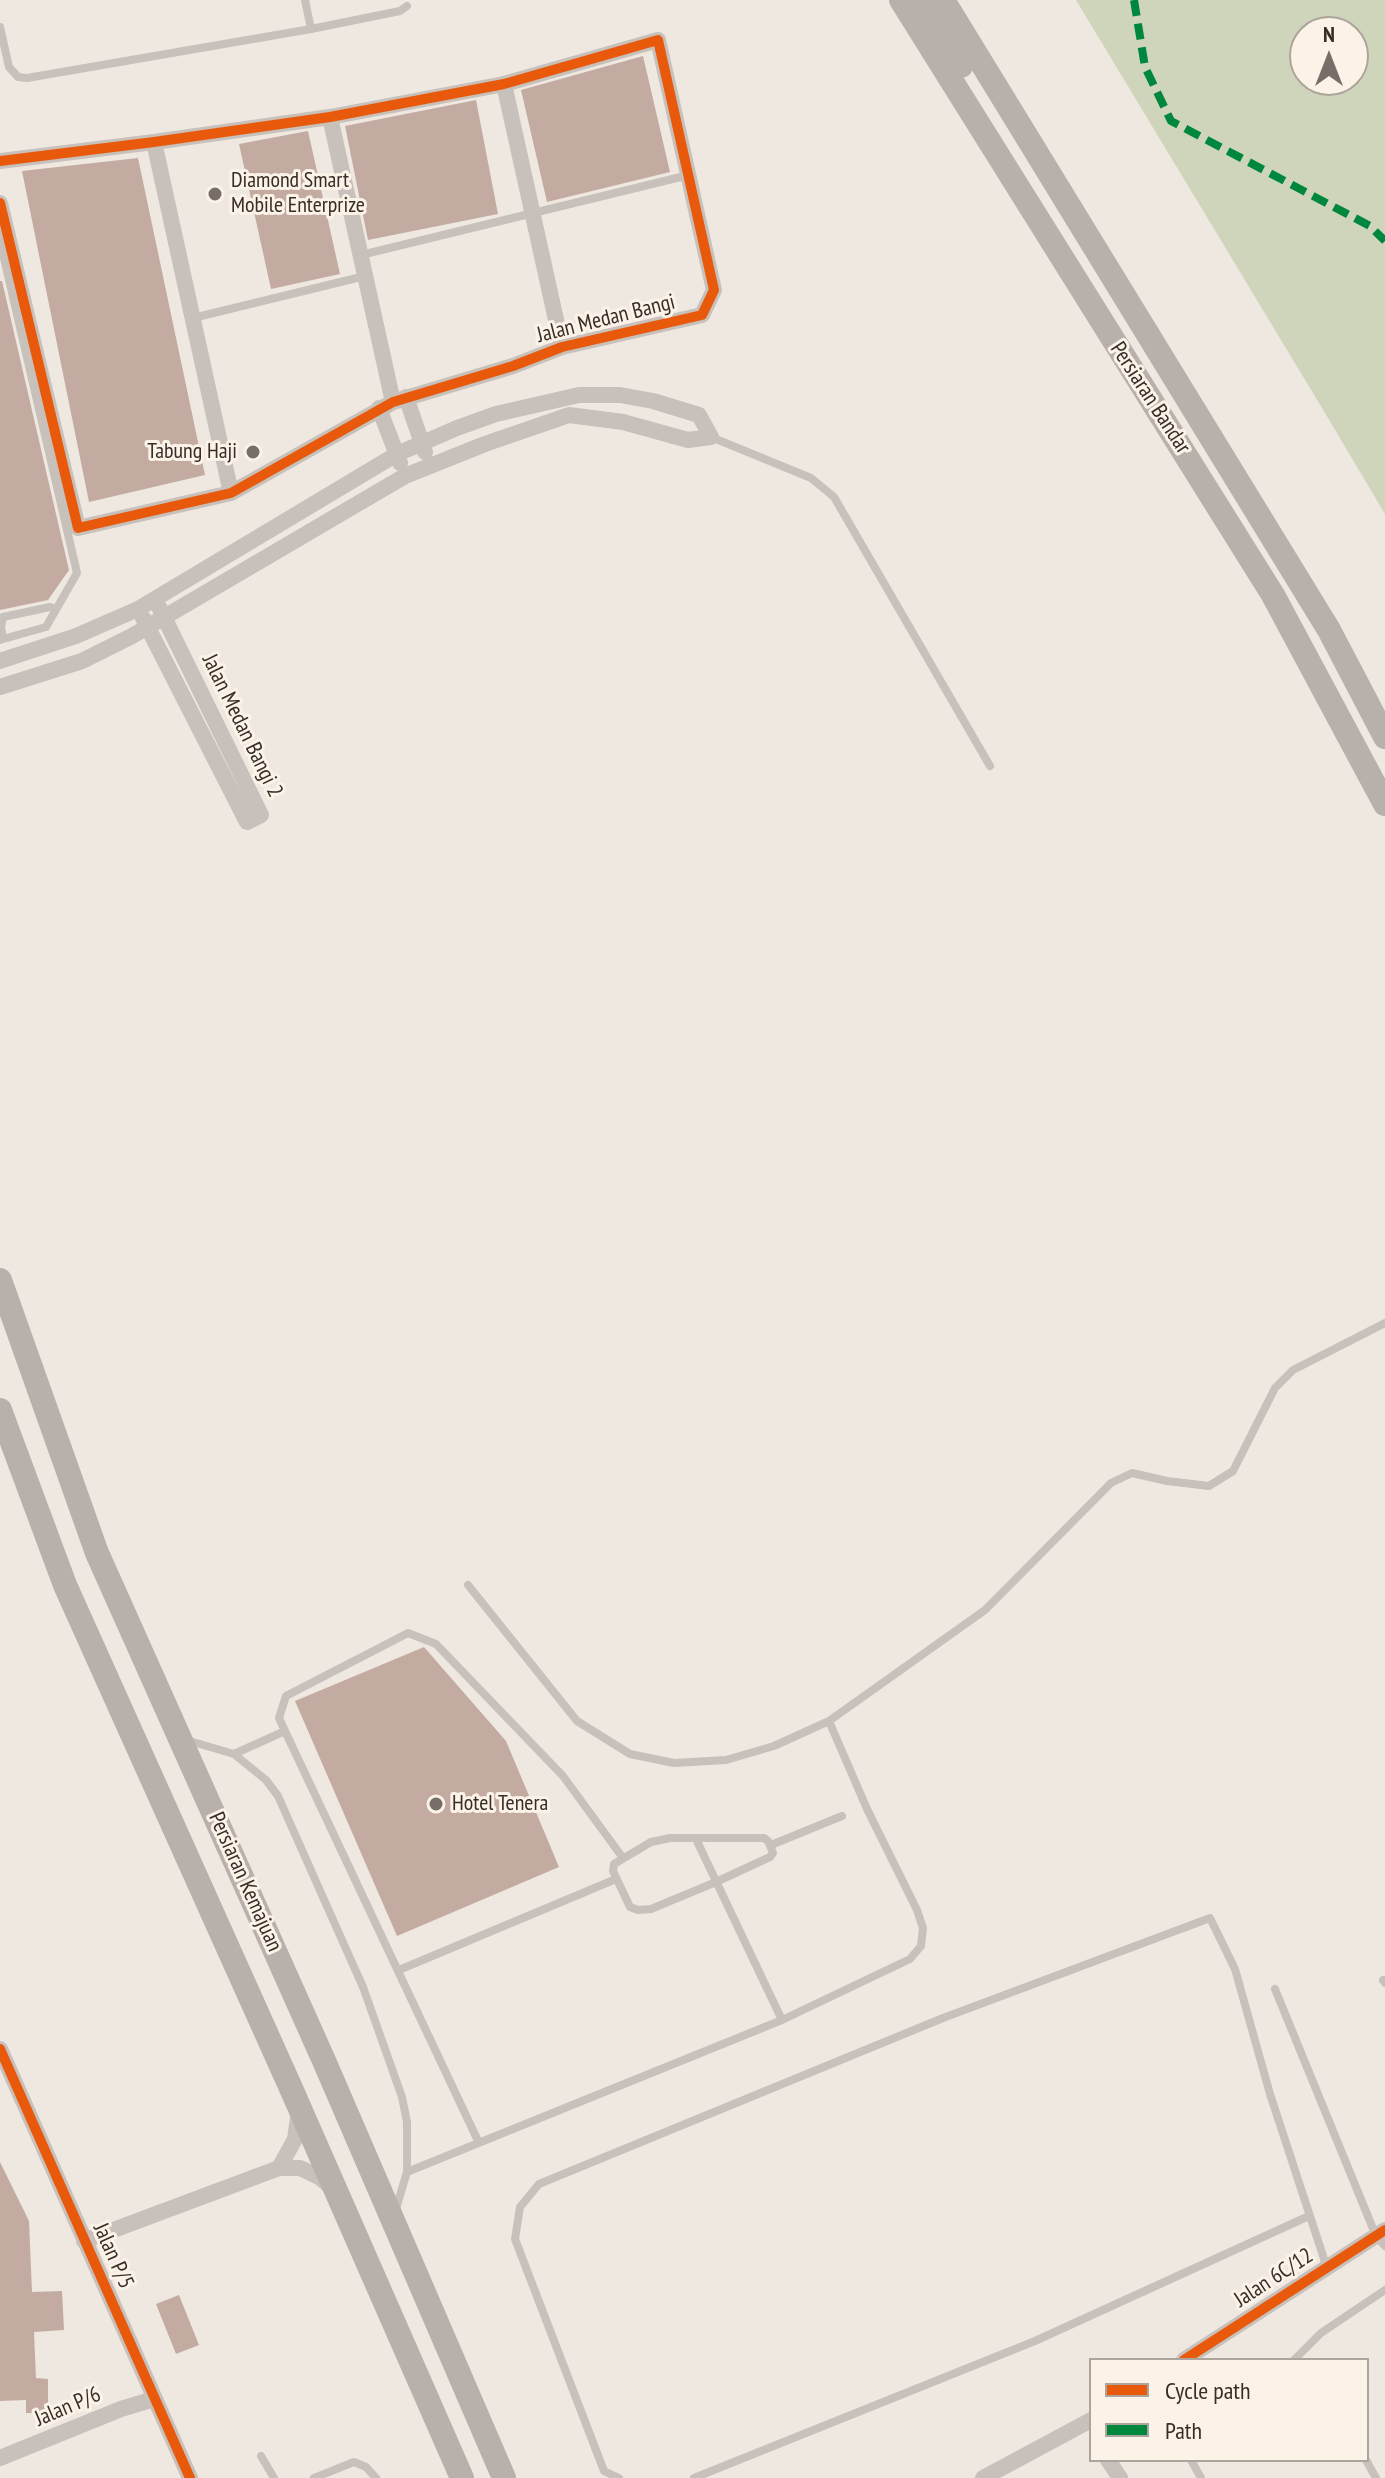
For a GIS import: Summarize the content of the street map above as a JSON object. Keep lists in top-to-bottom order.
{
  "streets": {
    "main road": ["Persiaran Bandar", "Persiaran Kemajuan"],
    "street": [
      "Jalan Medan Bangi",
      "Jalan Medan Bangi 2",
      "Jalan P/5",
      "Jalan 6C/12",
      "Jalan P/6"
    ]
  },
  "crossings": [
    ["Jalan P/5", "Jalan P/6"]
  ],
  "places": ["Diamond Smart Mobile Enterprize", "Tabung Haji", "Hotel Tenera"],
  "legend": ["Cycle path", "Path"],
  "north": "top"
}
